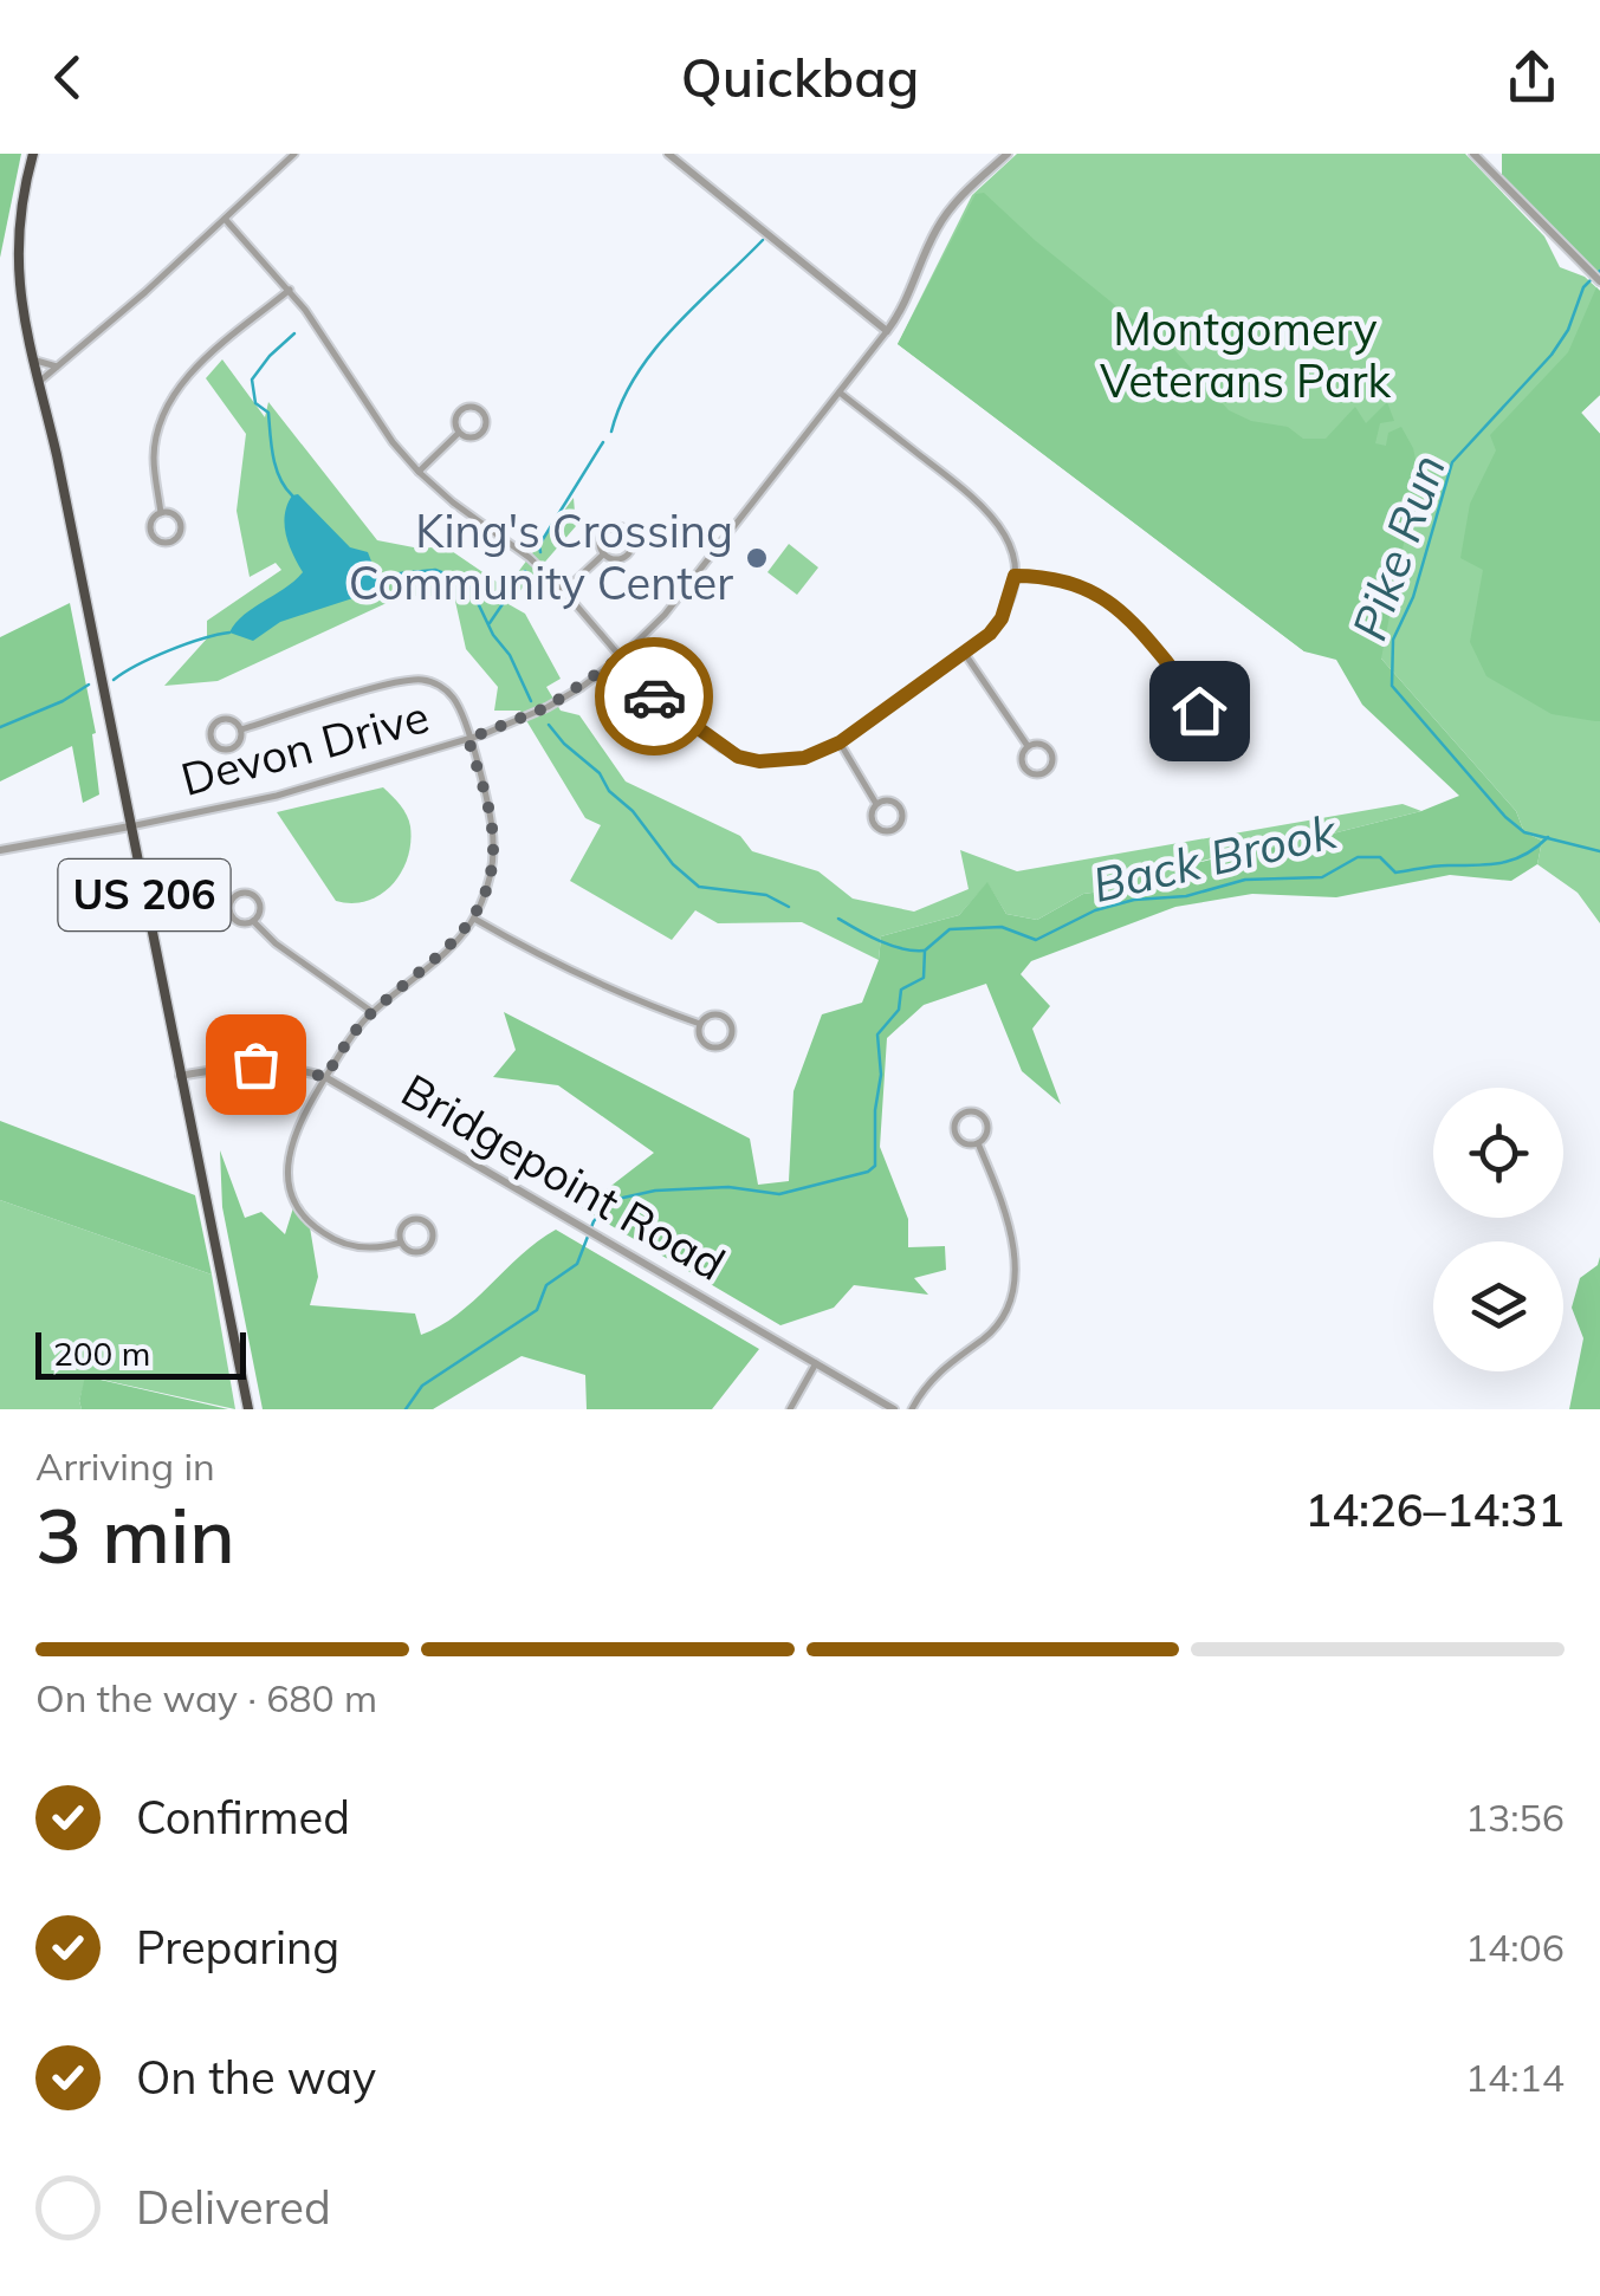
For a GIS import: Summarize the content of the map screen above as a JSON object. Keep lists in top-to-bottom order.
{
  "streets": {
    "highway": ["US 206"],
    "street": ["Devon Drive", "Bridgepoint Road"]
  },
  "crossings": [
    ["Devon Drive", "US 206"],
    ["US 206", "Bridgepoint Road"]
  ],
  "water": ["Pike Run", "Back Brook"],
  "parks": ["Montgomery Veterans Park"],
  "places": ["King's Crossing Community Center"],
  "scale_bar": "200 m",
  "page": {
    "header": "Quickbag",
    "scale": "200 m",
    "heading": ["3 min", "Arriving in", "14:26–14:31"],
    "bar": "On the way · 680 m",
    "list": [
      ["Confirmed", "13:56"],
      ["Preparing", "14:06"],
      ["On the way", "14:14"],
      "Delivered"
    ]
  }
}
